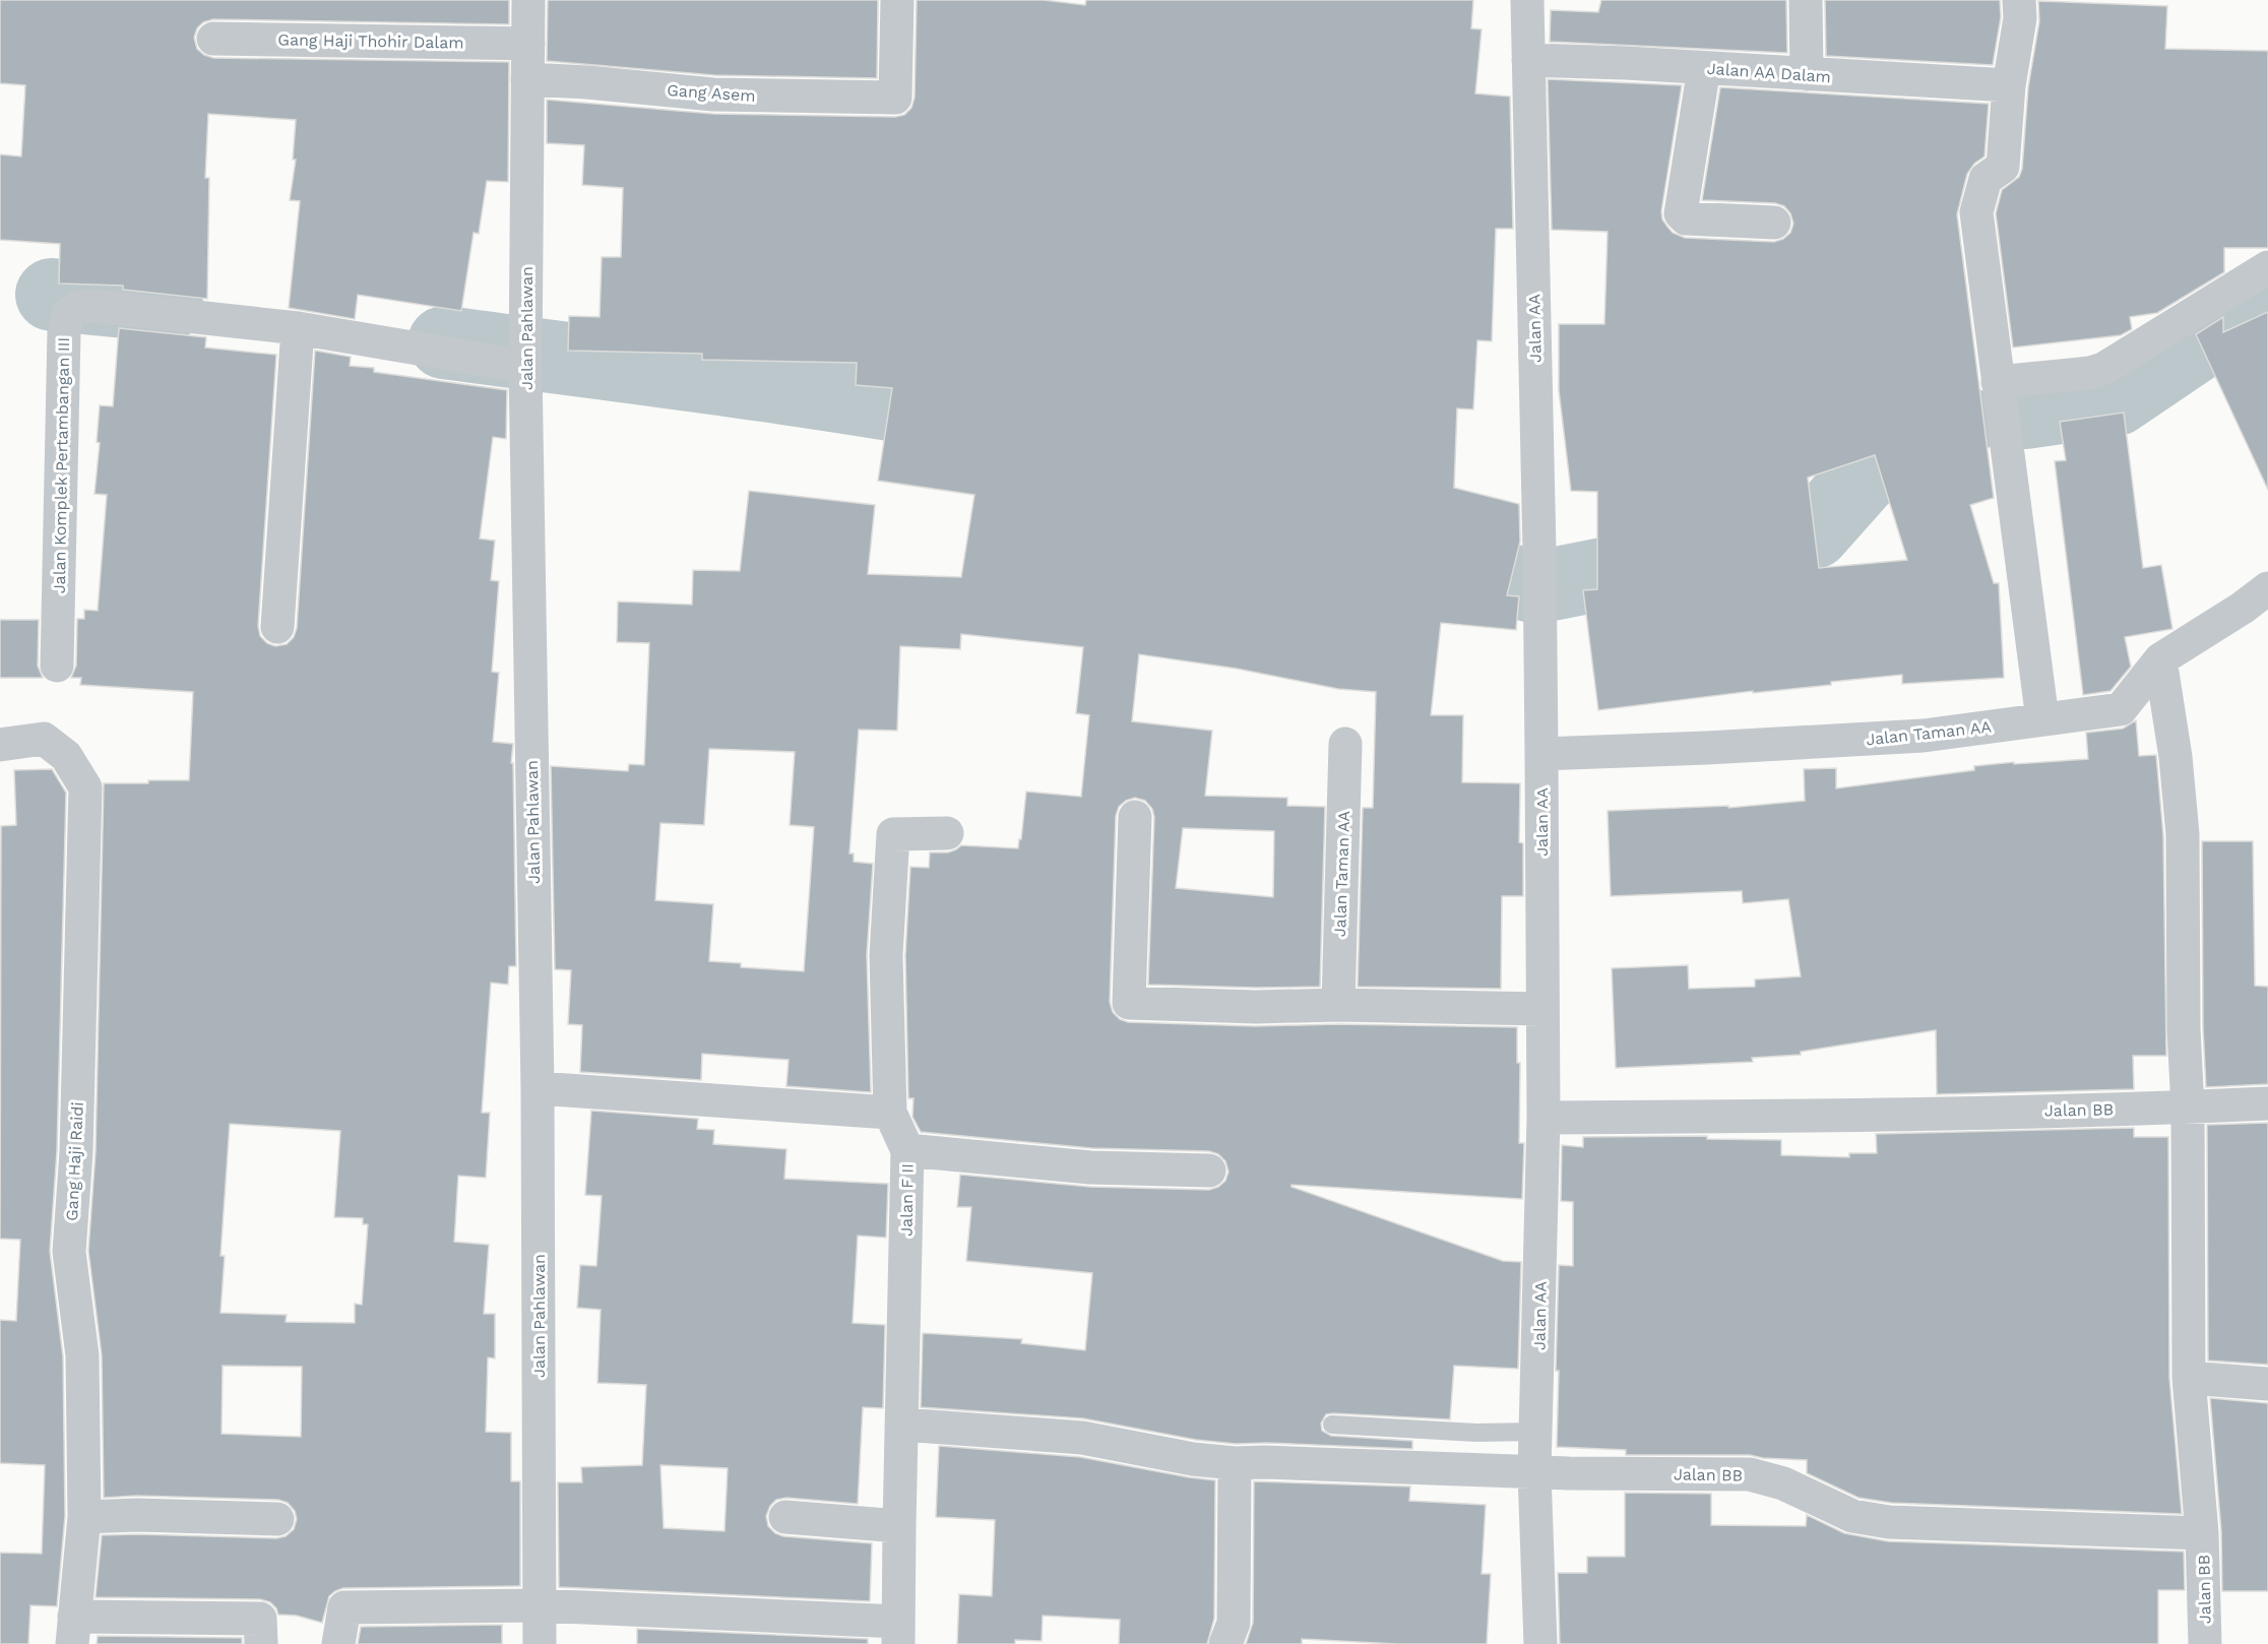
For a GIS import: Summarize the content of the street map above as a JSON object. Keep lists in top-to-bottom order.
{
  "streets": {
    "street": [
      "Gang Haji Thohir Dalam",
      "Jalan AA Dalam",
      "Gang Asem",
      "Jalan Pahlawan",
      "Jalan AA",
      "Jalan Komplek Pertambangan III",
      "Jalan Taman AA",
      "Jalan BB",
      "Gang Haji Raidi",
      "Jalan F II"
    ]
  },
  "crossings": [
    ["Gang Haji Thohir Dalam", "Jalan Pahlawan"],
    ["Jalan AA Dalam", "Jalan AA"],
    ["Gang Asem", "Jalan Pahlawan"],
    ["Jalan Pahlawan", "Jalan Komplek Pertambangan III"],
    ["Jalan AA", "Jalan Taman AA"],
    ["Jalan AA", "Jalan BB"],
    ["Jalan BB", "Jalan F II"]
  ]
}
